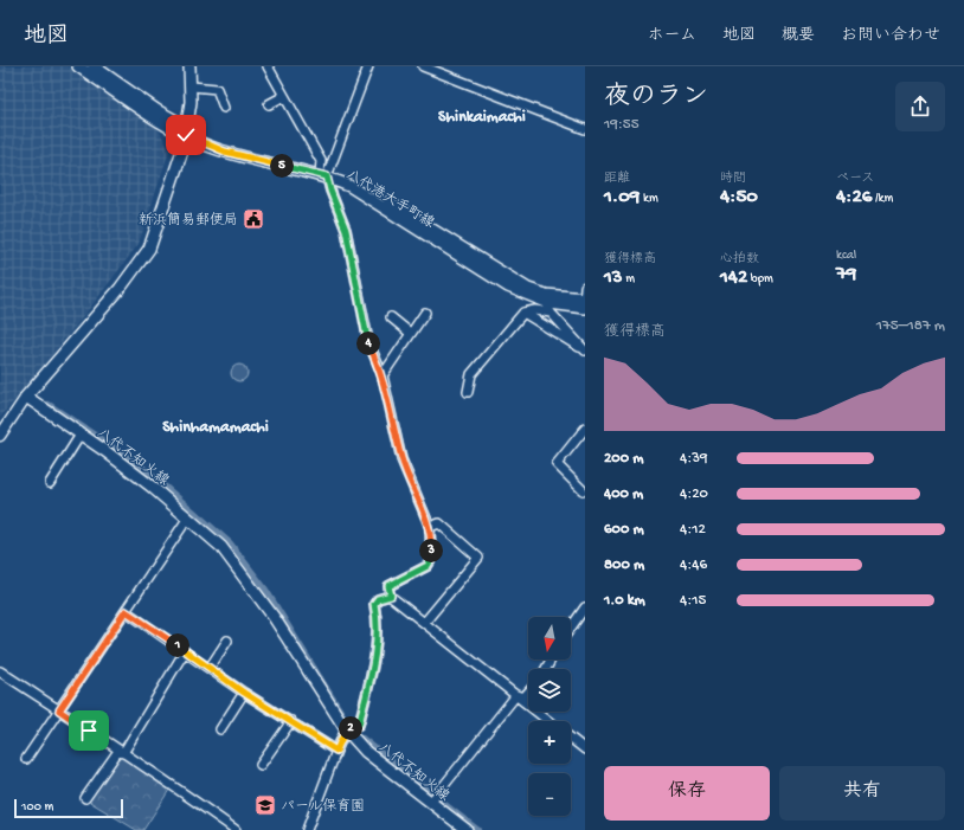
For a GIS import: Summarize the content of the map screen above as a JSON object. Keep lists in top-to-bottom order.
{
  "streets": {
    "main road": ["八代港大手町線", "八代不知火線"]
  },
  "districts": ["Shinkaimachi", "Shinhamamachi"],
  "places": {
    "public building": ["新浜簡易郵便局"],
    "school or university": ["パール保育園"]
  },
  "scale_bar": "100 m",
  "north": "bottom",
  "page": {
    "header": "地図",
    "nav": [
      "ホーム",
      "地図",
      "概要",
      "お問い合わせ"
    ],
    "heading": ["夜のラン", "19:55"],
    "stats": [
      ["距離", "1.09 km"],
      ["時間", "4:50"],
      ["ペース", "4:26 /km"],
      ["獲得標高", "13 m"],
      ["心拍数", "142 bpm"],
      ["kcal", "79"]
    ],
    "pins": [
      "5",
      "4",
      "3",
      "1",
      "2"
    ],
    "chart": ["獲得標高", "175–187 m"],
    "list": [
      {
        "name": "200 m",
        "note": "4:39"
      },
      {
        "name": "400 m",
        "note": "4:20"
      },
      {
        "name": "600 m",
        "note": "4:12"
      },
      {
        "name": "800 m",
        "note": "4:46"
      },
      {
        "name": "1.0 km",
        "note": "4:15"
      }
    ],
    "map_buttons": ["+", "−"],
    "buttons": ["保存", "共有"],
    "scale": "100 m"
  }
}
